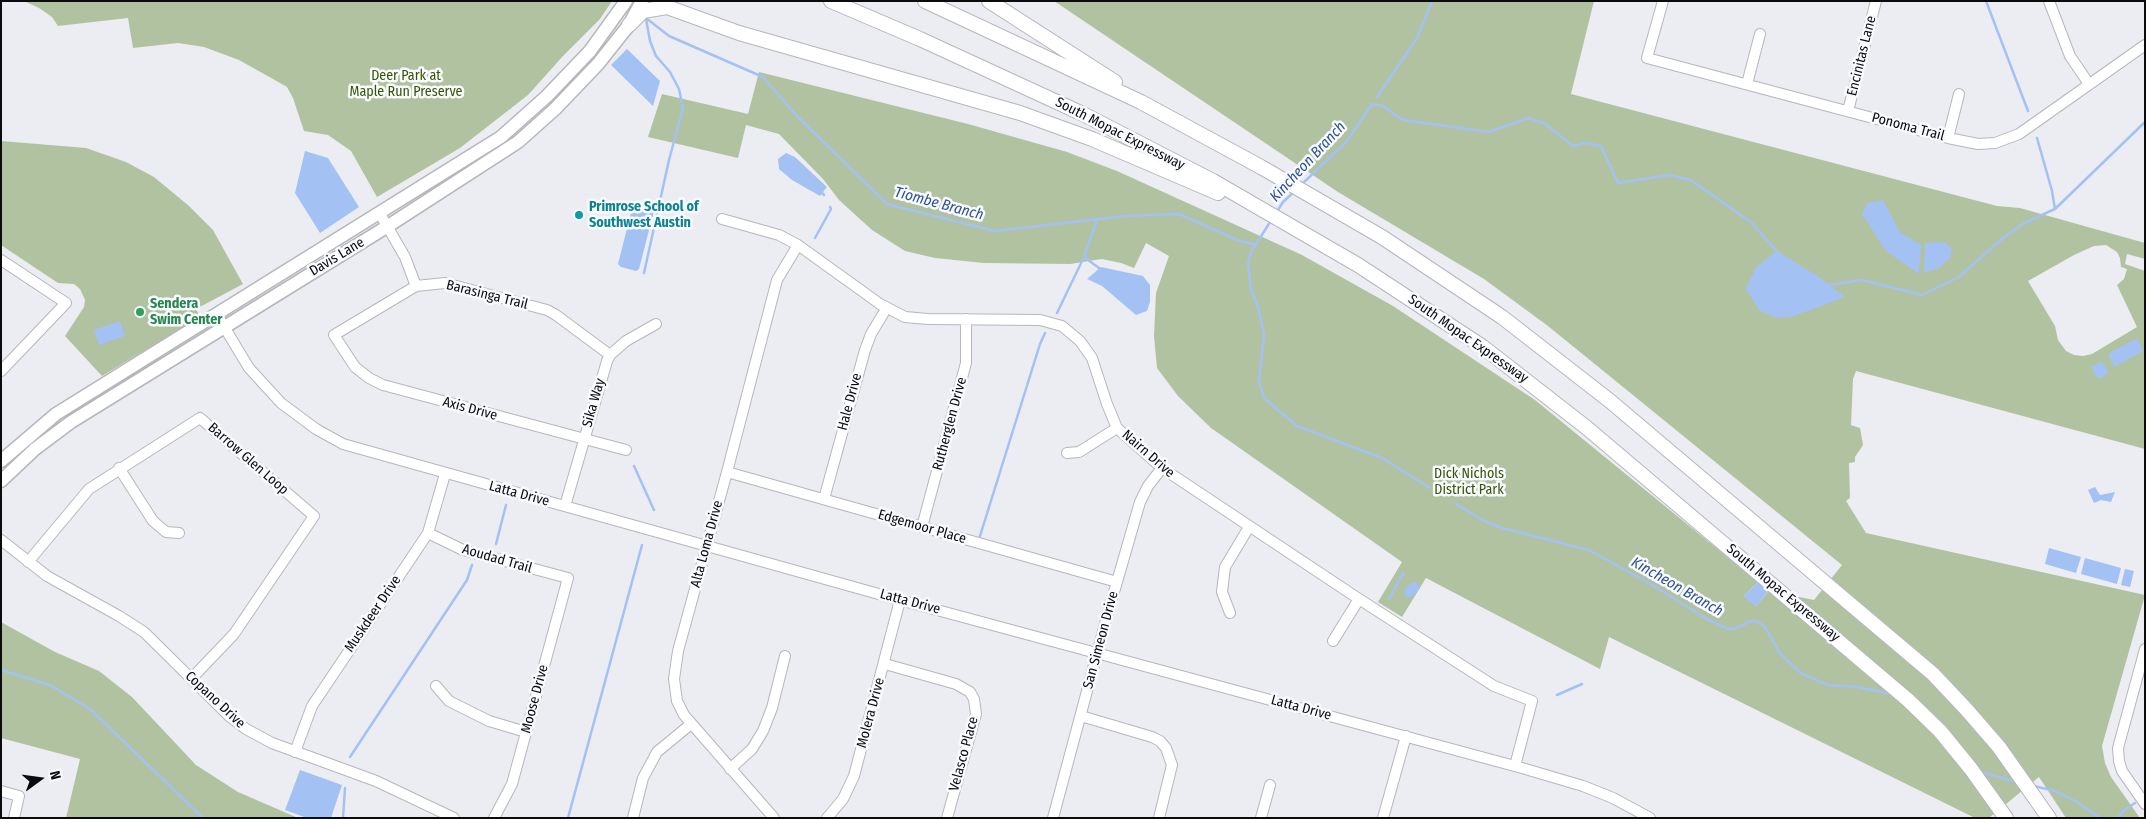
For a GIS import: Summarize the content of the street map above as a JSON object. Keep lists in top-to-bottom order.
{
  "streets": {
    "highway": ["South Mopac Expressway"],
    "main road": ["Davis Lane"],
    "street": [
      "Encinitas Lane",
      "Ponoma Trail",
      "Barasinga Trail",
      "Hale Drive",
      "Sika Way",
      "Axis Drive",
      "Rutherglen Drive",
      "Nairn Drive",
      "Barrow Glen Loop",
      "Latta Drive",
      "Edgemoor Place",
      "Alta Loma Drive",
      "Aoudad Trail",
      "Muskdeer Drive",
      "San Simeon Drive",
      "Moose Drive",
      "Copano Drive",
      "Molera Drive",
      "Velasco Place"
    ]
  },
  "crossings": [
    ["Encinitas Lane", "Ponoma Trail"],
    ["Davis Lane", "Latta Drive"],
    ["Barasinga Trail", "Sika Way"],
    ["Barasinga Trail", "Axis Drive"],
    ["Hale Drive", "Nairn Drive"],
    ["Hale Drive", "Edgemoor Place"],
    ["Sika Way", "Axis Drive"],
    ["Sika Way", "Latta Drive"],
    ["Rutherglen Drive", "Nairn Drive"],
    ["Rutherglen Drive", "Edgemoor Place"],
    ["Nairn Drive", "Latta Drive"],
    ["Nairn Drive", "Alta Loma Drive"],
    ["Nairn Drive", "San Simeon Drive"],
    ["Barrow Glen Loop", "Copano Drive"],
    ["Latta Drive", "Alta Loma Drive"],
    ["Latta Drive", "Muskdeer Drive"],
    ["Latta Drive", "San Simeon Drive"],
    ["Latta Drive", "Molera Drive"],
    ["Edgemoor Place", "Alta Loma Drive"],
    ["Edgemoor Place", "San Simeon Drive"],
    ["Aoudad Trail", "Muskdeer Drive"],
    ["Aoudad Trail", "Moose Drive"],
    ["Muskdeer Drive", "Copano Drive"],
    ["Molera Drive", "Velasco Place"]
  ],
  "water": ["Kincheon Branch", "Tiombe Branch"],
  "parks": ["Deer Park at Maple Run Preserve", "Dick Nichols District Park"],
  "places": ["Primrose School of Southwest Austin", "Sendera Swim Center"],
  "north": "right"
}
